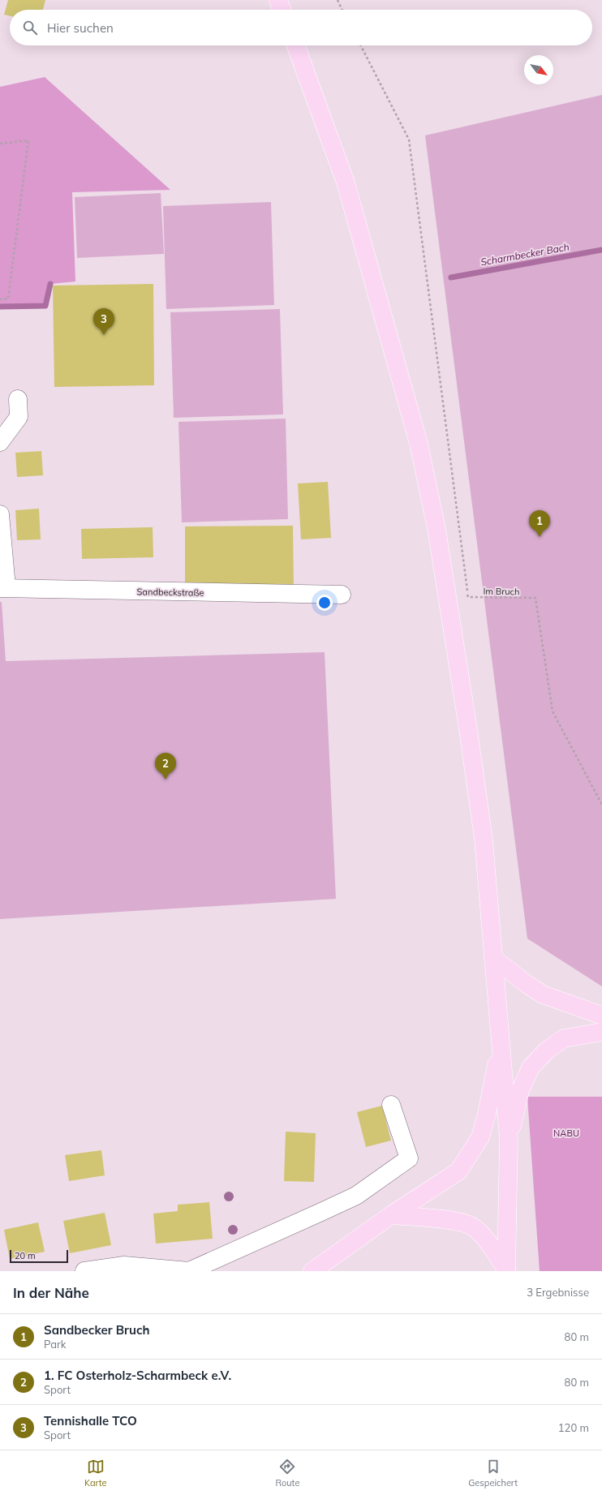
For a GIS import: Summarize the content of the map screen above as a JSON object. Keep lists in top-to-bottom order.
{
  "streets": {
    "street": ["Sandbeckstraße"],
    "path": ["Im Bruch"]
  },
  "water": ["Scharmbecker Bach"],
  "parks": ["NABU"],
  "scale_bar": "20 m",
  "north": "bottom right",
  "page": {
    "search": "Hier suchen",
    "pins": ["3", "1", "2"],
    "scale": "20 m",
    "heading": ["In der Nähe", "3 Ergebnisse"],
    "list": [
      {
        "mark": "1",
        "name": "Sandbecker Bruch",
        "note": "Park",
        "value": "80 m"
      },
      {
        "mark": "2",
        "name": "1. FC Osterholz-Scharmbeck e.V.",
        "note": "Sport",
        "value": "80 m"
      },
      {
        "mark": "3",
        "name": "Tennishalle TCO",
        "note": "Sport",
        "value": "120 m"
      }
    ],
    "nav": ["Karte", "Route", "Gespeichert"]
  }
}
